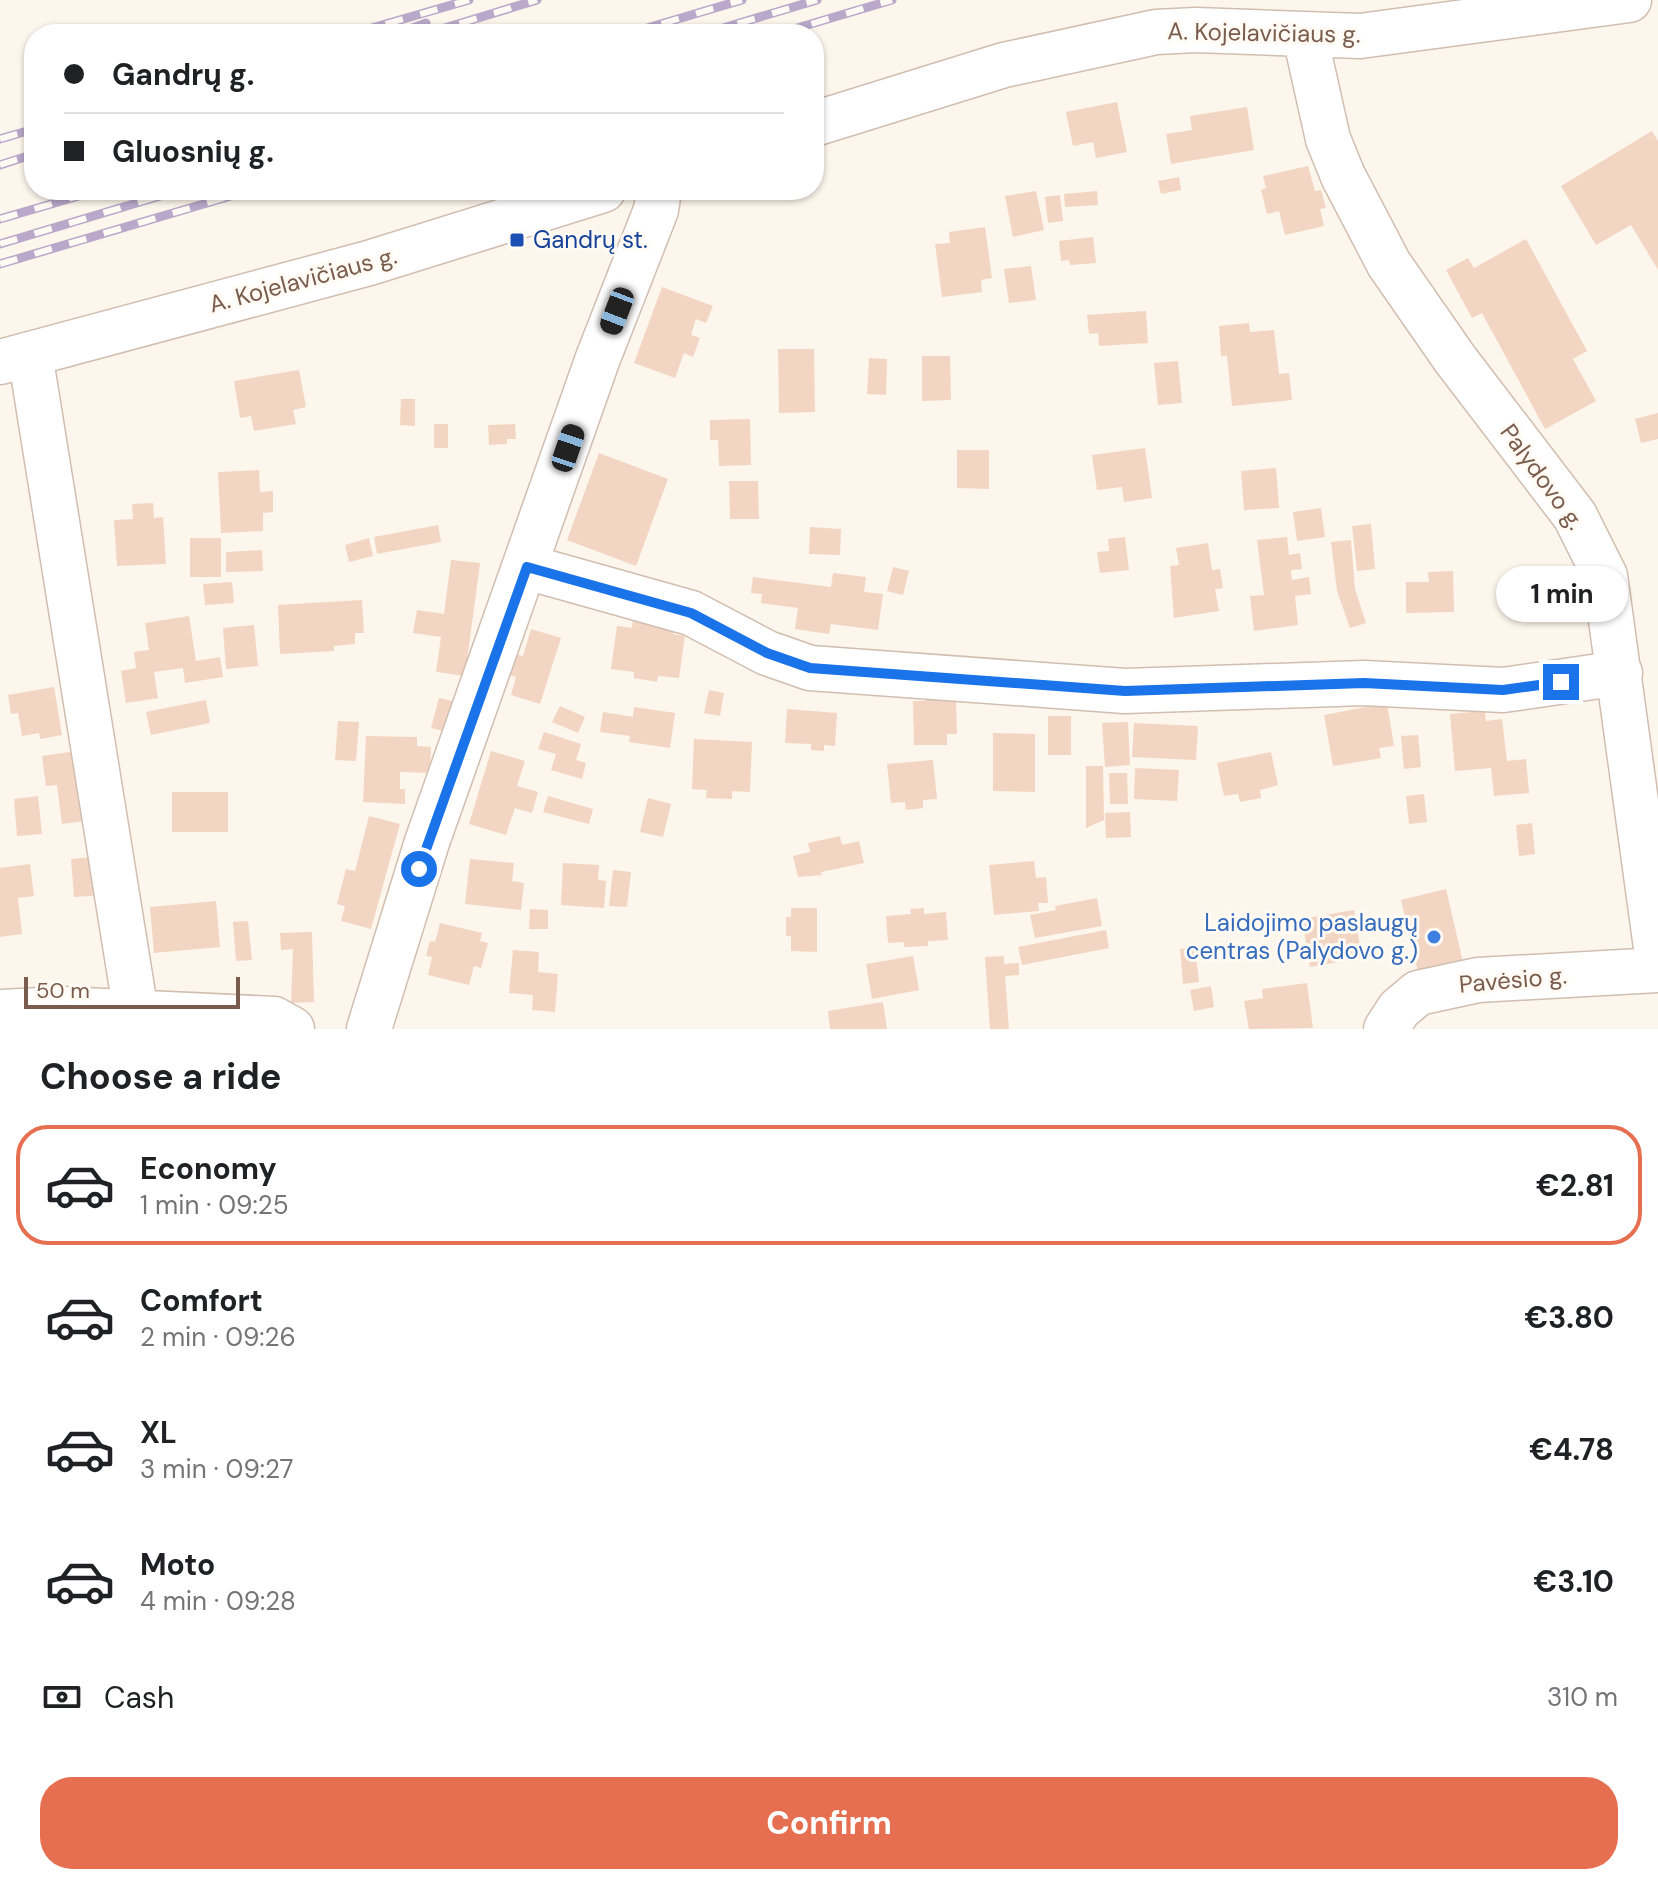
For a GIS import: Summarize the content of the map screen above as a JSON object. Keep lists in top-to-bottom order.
{
  "streets": {
    "street": ["A. Kojelavičiaus g.", "Palydovo g.", "Pavėsio g."]
  },
  "crossings": [
    ["A. Kojelavičiaus g.", "Palydovo g."]
  ],
  "places": {
    "transit": ["Gandrų st."],
    "other": ["Laidojimo paslaugų centras (Palydovo g.)"]
  },
  "scale_bar": "50 m",
  "page": {
    "banner": ["Gandrų g.", "Gluosnių g."],
    "bubble": "1 min",
    "scale": "50 m",
    "heading": "Choose a ride",
    "list": [
      {
        "name": "Economy",
        "note": "1 min · 09:25",
        "value": "€2.81"
      },
      {
        "name": "Comfort",
        "note": "2 min · 09:26",
        "value": "€3.80"
      },
      {
        "name": "XL",
        "note": "3 min · 09:27",
        "value": "€4.78"
      },
      {
        "name": "Moto",
        "note": "4 min · 09:28",
        "value": "€3.10"
      }
    ],
    "pay": ["Cash", "310 m"],
    "buttons": "Confirm"
  }
}
